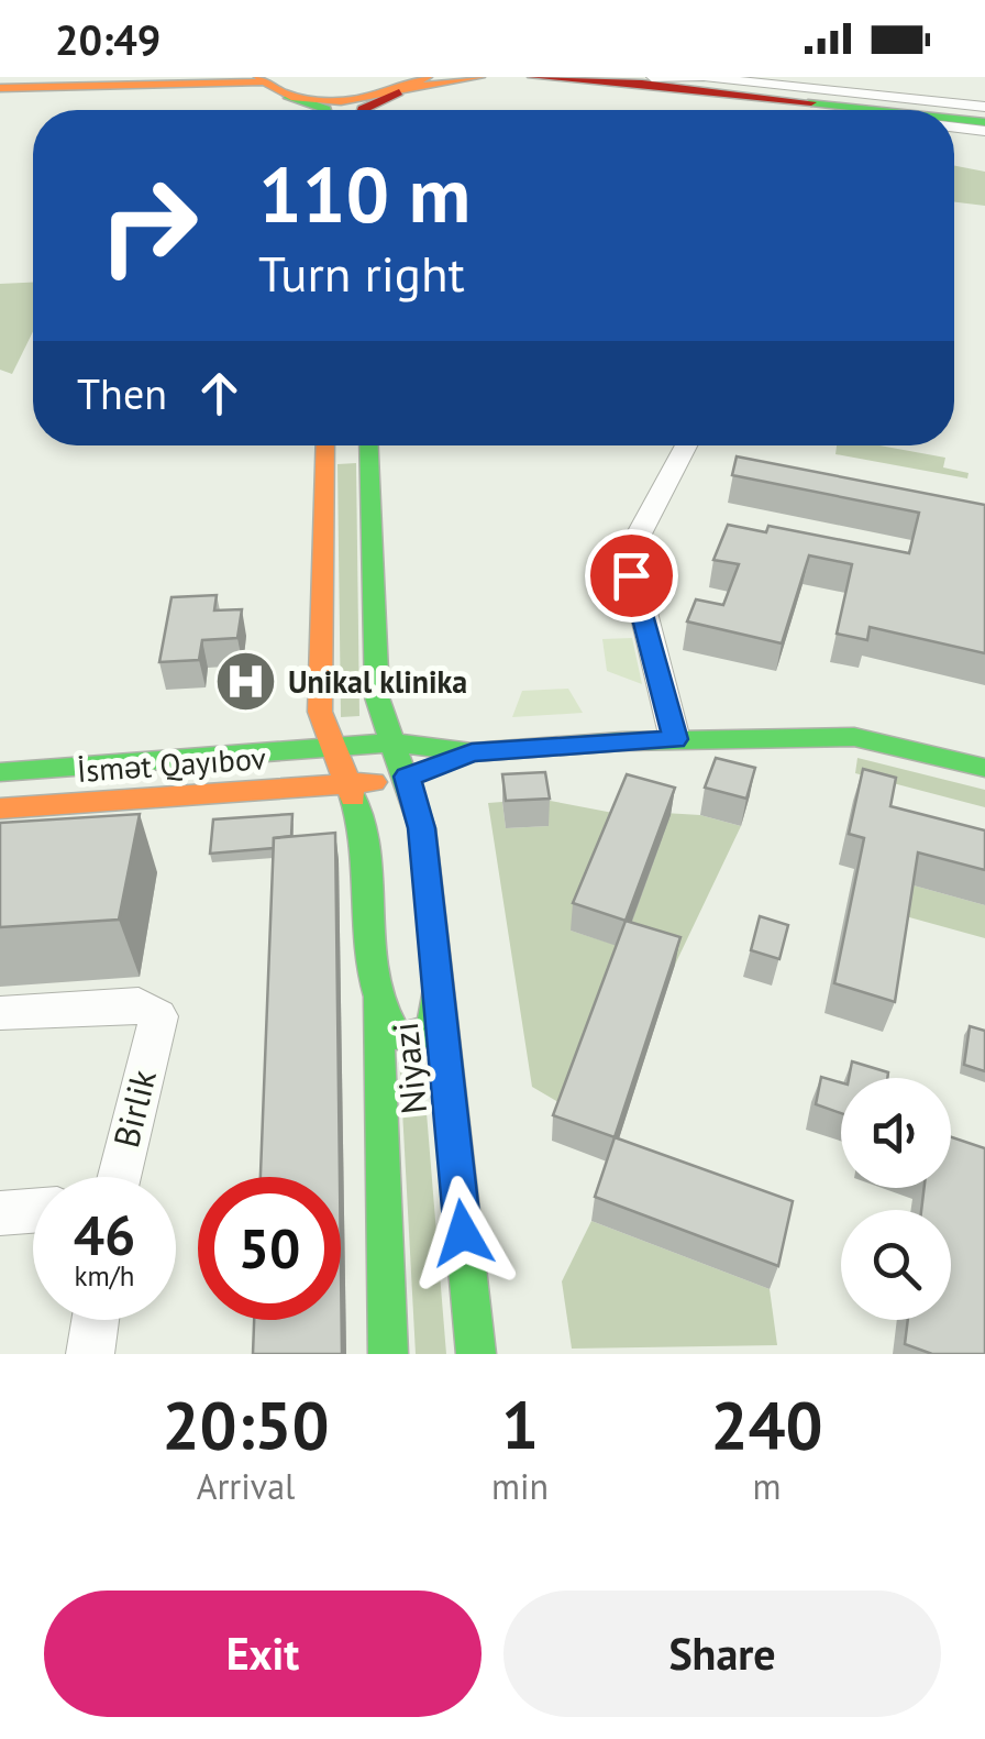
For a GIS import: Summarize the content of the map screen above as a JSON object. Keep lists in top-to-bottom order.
{
  "streets": {
    "main road": ["İsmət Qayıbov", "Niyazi"],
    "street": ["Birlik"]
  },
  "crossings": [
    ["İsmət Qayıbov", "Niyazi"]
  ],
  "places": {
    "hospital": ["Unikal klinika"]
  },
  "page": {
    "status": "20:49",
    "turn": ["110 m", "Turn right"],
    "then": "Then",
    "speed": "46 km/h",
    "limit": "50",
    "eta": [
      "20:50",
      "Arrival",
      "1",
      "min",
      "240",
      "m"
    ],
    "buttons": ["Exit", "Share"]
  }
}
